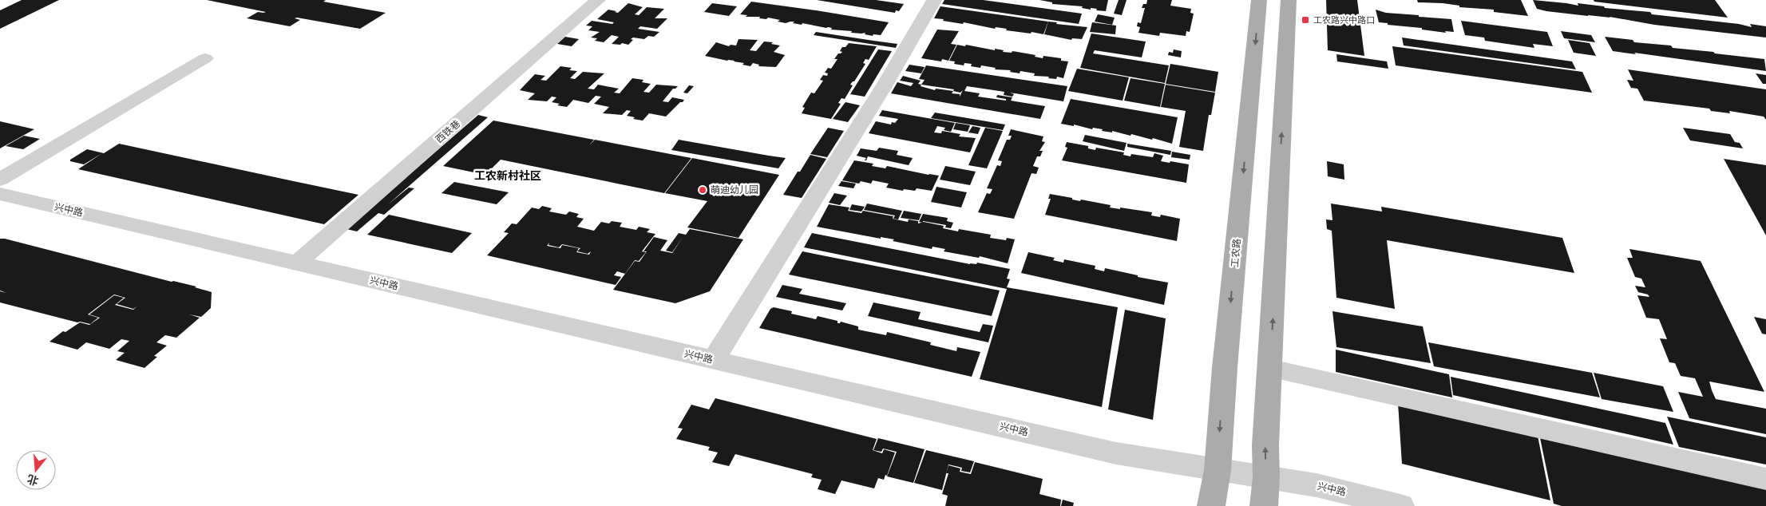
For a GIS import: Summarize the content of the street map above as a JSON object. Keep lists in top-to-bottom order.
{
  "streets": {
    "main road": ["工农路"],
    "street": ["西铁巷", "兴中路"]
  },
  "crossings": [
    ["西铁巷", "兴中路"],
    ["兴中路", "工农路"]
  ],
  "districts": ["工农新村社区"],
  "places": {
    "transit": ["工农路兴中路口"],
    "other": ["萌迪幼儿园"]
  },
  "north": "bottom"
}
